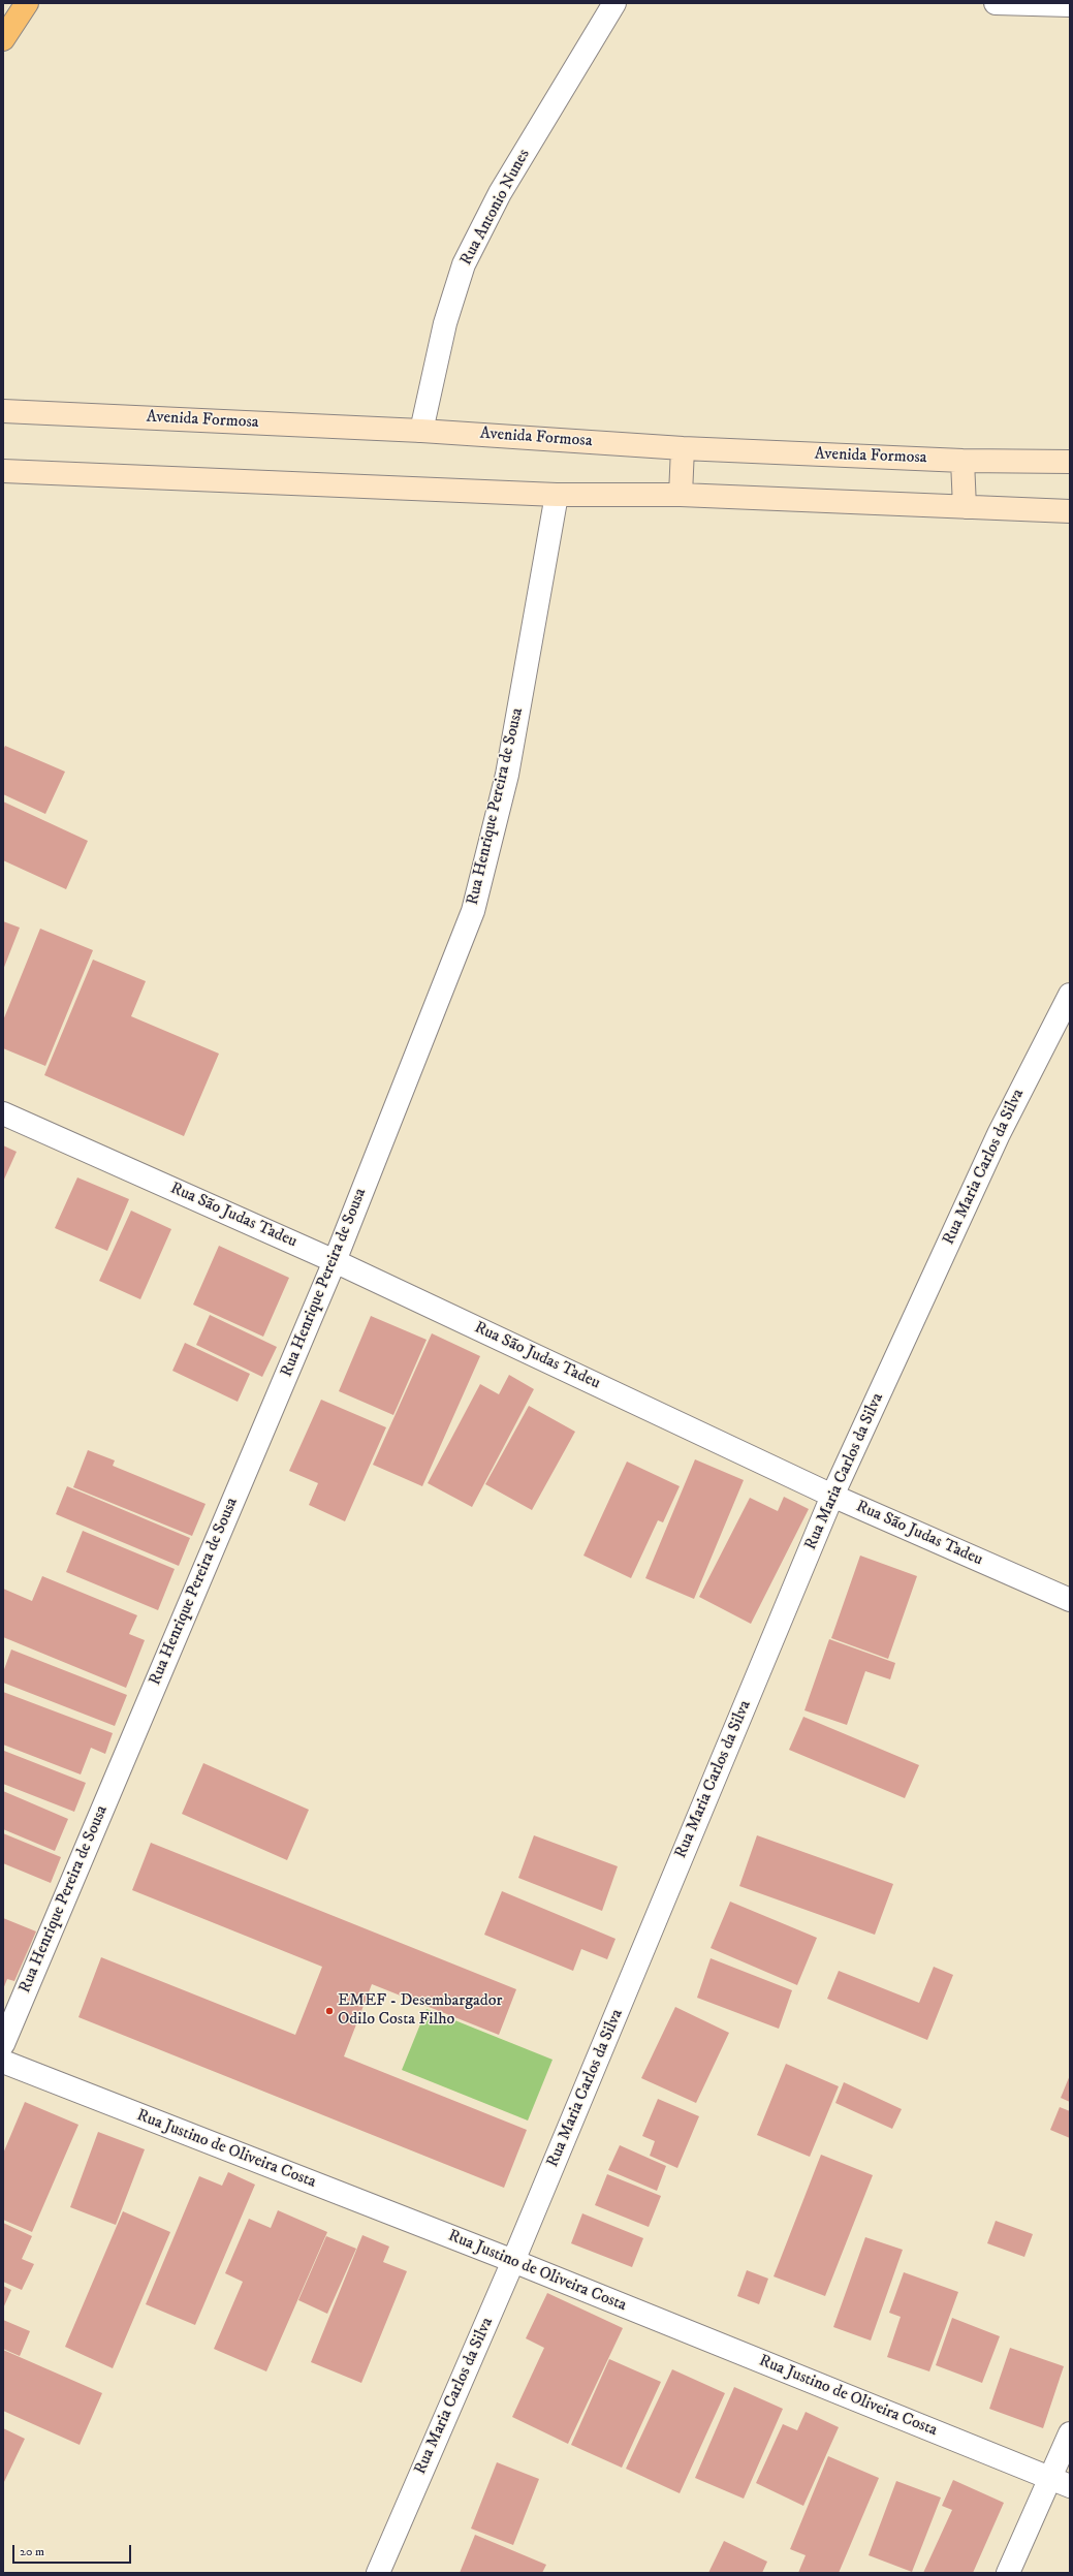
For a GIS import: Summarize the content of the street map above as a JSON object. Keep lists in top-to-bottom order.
{
  "streets": {
    "main road": ["Avenida Formosa"],
    "street": [
      "Rua Antonio Nunes",
      "Rua Henrique Pereira de Sousa",
      "Rua Maria Carlos da Silva",
      "Rua São Judas Tadeu",
      "Rua Justino de Oliveira Costa"
    ]
  },
  "crossings": [
    ["Rua Antonio Nunes", "Avenida Formosa"],
    ["Rua Henrique Pereira de Sousa", "Rua São Judas Tadeu"],
    ["Rua Maria Carlos da Silva", "Rua São Judas Tadeu"],
    ["Rua Maria Carlos da Silva", "Rua Justino de Oliveira Costa"]
  ],
  "places": ["EMEF - Desembargador Odilo Costa Filho"],
  "scale_bar": "20 m"
}
